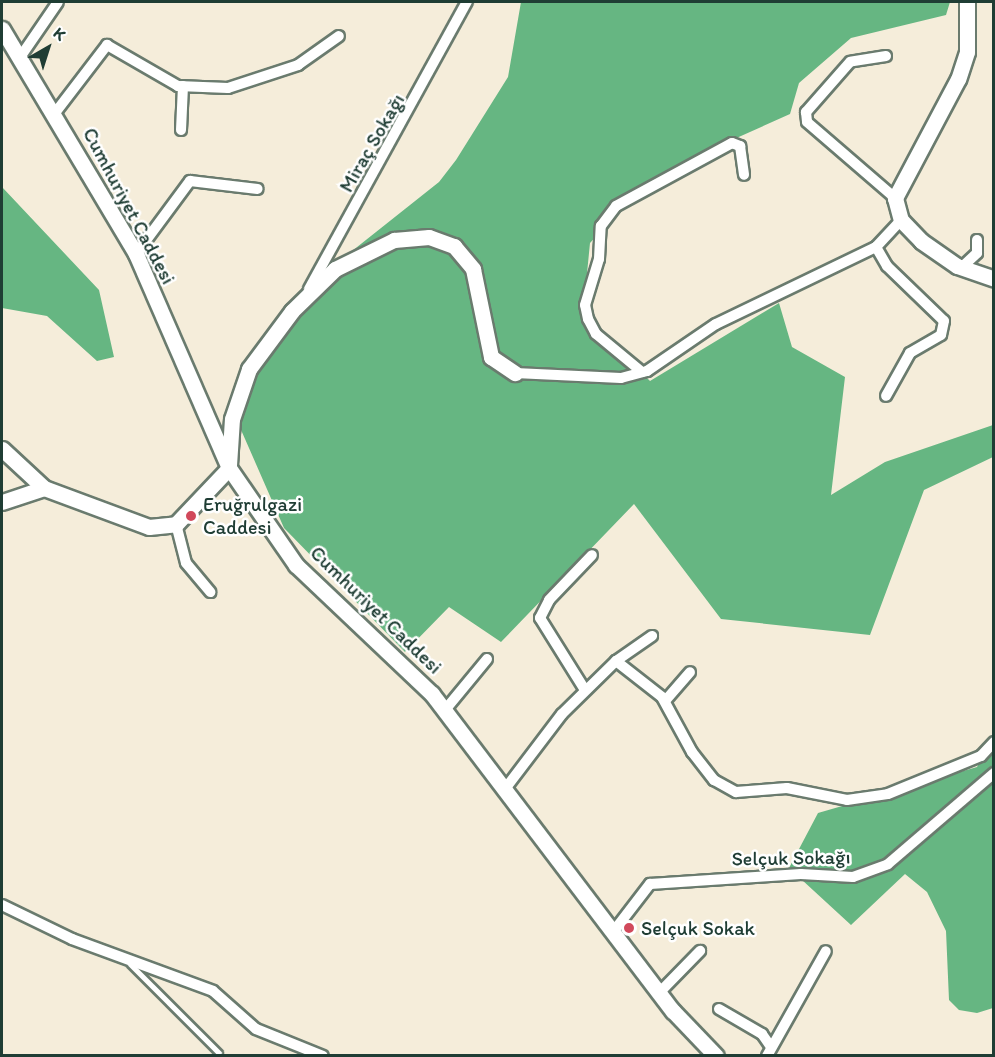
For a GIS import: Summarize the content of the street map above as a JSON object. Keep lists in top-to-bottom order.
{
  "streets": {
    "main road": ["Cumhuriyet Caddesi"],
    "street": ["Miraç Sokağı", "Selçuk Sokağı"]
  },
  "crossings": [
    ["Cumhuriyet Caddesi", "Selçuk Sokağı"]
  ],
  "places": ["Eruğrulgazi Caddesi", "Selçuk Sokak"],
  "north": "top right"
}
